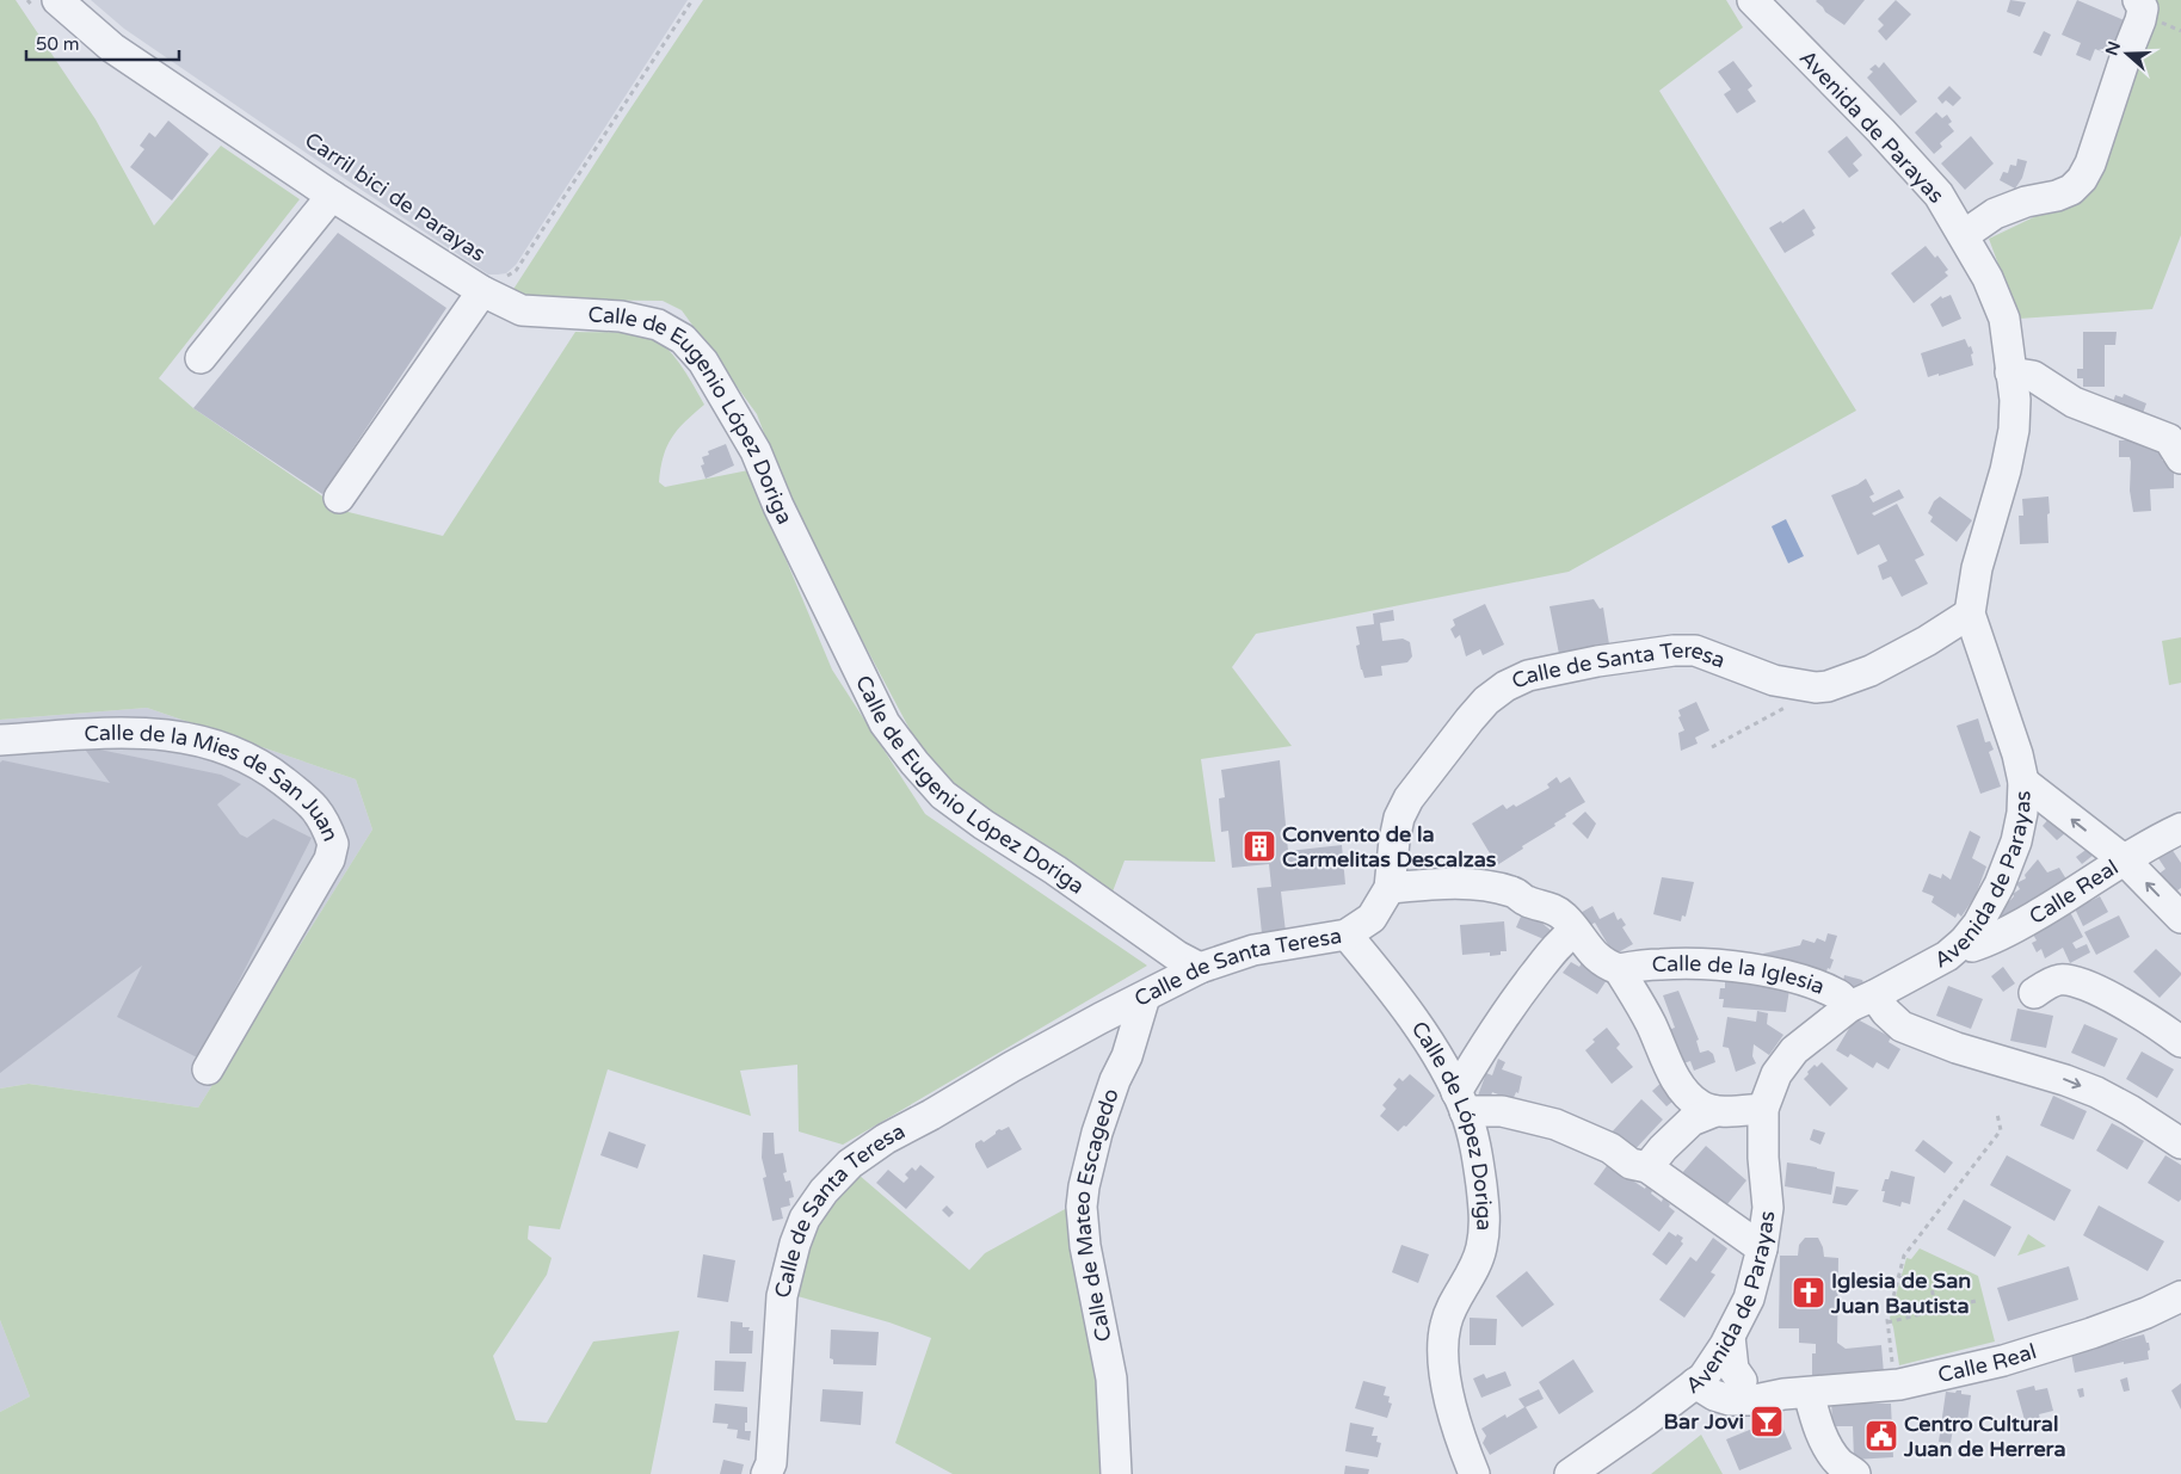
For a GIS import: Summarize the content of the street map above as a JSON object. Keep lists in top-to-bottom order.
{
  "streets": {
    "street": [
      "Avenida de Parayas",
      "Calle de Eugenio López Doriga",
      "Calle de Santa Teresa",
      "Calle de la Mies de San Juan",
      "Calle Real",
      "Calle de la Iglesia",
      "Calle de López Doriga",
      "Calle de Mateo Escagedo"
    ],
    "path": ["Carril bici de Parayas"]
  },
  "crossings": [
    ["Avenida de Parayas", "Calle de Santa Teresa"],
    ["Avenida de Parayas", "Calle Real"],
    ["Avenida de Parayas", "Calle de la Iglesia"],
    ["Carril bici de Parayas", "Calle de Eugenio López Doriga"],
    ["Calle de Eugenio López Doriga", "Calle de Santa Teresa"],
    ["Calle de Santa Teresa", "Calle de la Iglesia"],
    ["Calle de Santa Teresa", "Calle de López Doriga"],
    ["Calle de Santa Teresa", "Calle de Mateo Escagedo"]
  ],
  "places": {
    "building": ["Convento de la Carmelitas Descalzas"],
    "church": ["Iglesia de San Juan Bautista"],
    "bar": ["Bar Jovi"],
    "public building": ["Centro Cultural Juan de Herrera"]
  },
  "scale_bar": "50 m",
  "north": "left"
}
